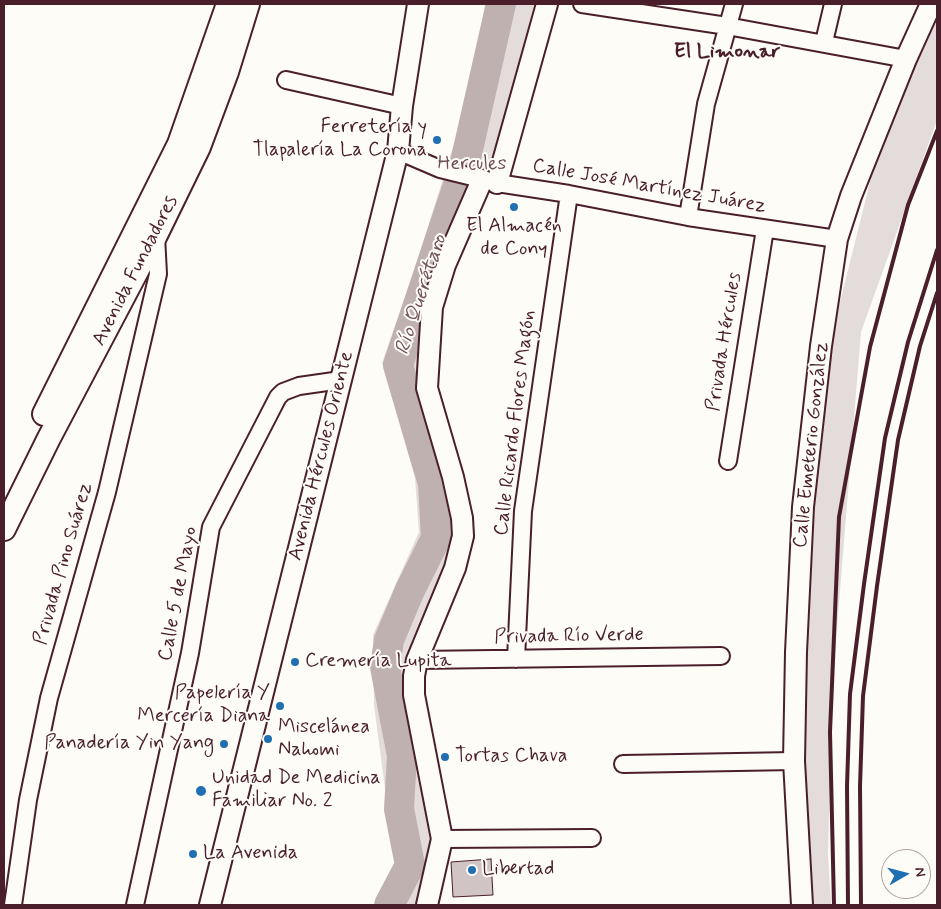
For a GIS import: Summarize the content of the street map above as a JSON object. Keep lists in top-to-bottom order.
{
  "streets": {
    "main road": ["Avenida Fundadores"],
    "street": [
      "Calle José Martínez Juárez",
      "Privada Hércules",
      "Calle Ricardo Flores Magón",
      "Calle Emeterio González",
      "Avenida Hércules Oriente",
      "Privada Pino Suárez",
      "Calle 5 de Mayo",
      "Privada Río Verde"
    ]
  },
  "crossings": [
    ["Calle José Martínez Juárez", "Privada Hércules"],
    ["Calle José Martínez Juárez", "Calle Ricardo Flores Magón"],
    ["Calle José Martínez Juárez", "Calle Emeterio González"],
    ["Calle José Martínez Juárez", "Avenida Hércules Oriente"],
    ["Avenida Fundadores", "Privada Pino Suárez"],
    ["Calle Ricardo Flores Magón", "Privada Río Verde"],
    ["Avenida Hércules Oriente", "Calle 5 de Mayo"]
  ],
  "districts": ["El Limonar"],
  "water": ["Río Querétaro"],
  "parks": ["Hercules"],
  "places": [
    "Ferretería y Tlapalería La Corona",
    "El Almacén de Cony",
    "Cremería Lupita",
    "Papelería Y Mercería Diana",
    "Miscelánea Nahomi",
    "Panadería Yin Yang",
    "Tortas Chava",
    "Unidad De Medicina Familiar No. 2",
    "La Avenida",
    "Libertad"
  ],
  "north": "right"
}
